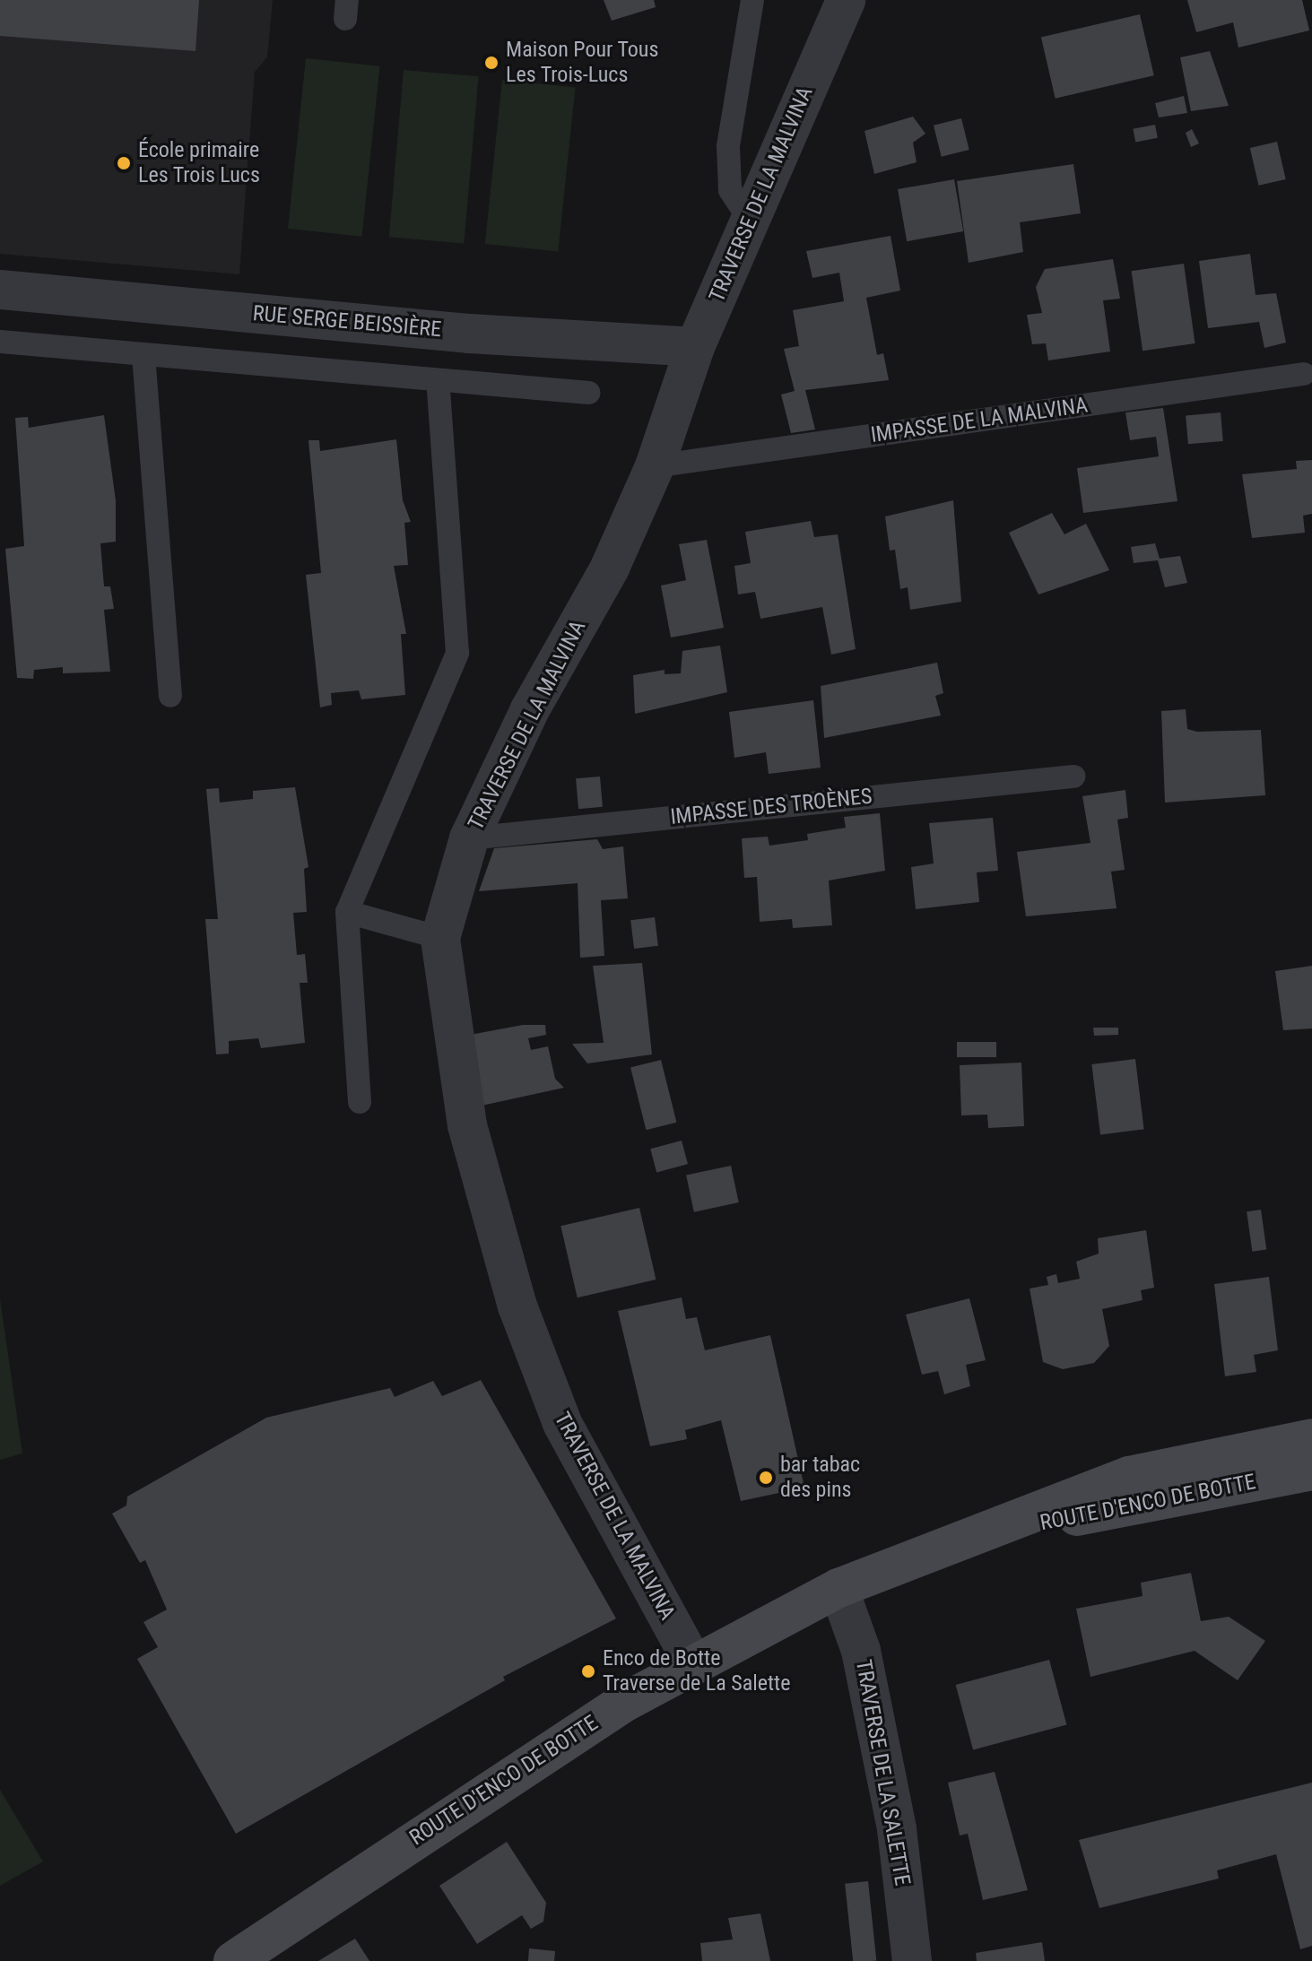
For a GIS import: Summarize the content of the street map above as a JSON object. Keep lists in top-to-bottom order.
{
  "streets": {
    "main road": ["ROUTE D'ENCO DE BOTTE"],
    "street": ["TRAVERSE DE LA MALVINA", "RUE SERGE BEISSIÈRE", "TRAVERSE DE LA SALETTE"],
    "lane": ["IMPASSE DE LA MALVINA", "IMPASSE DES TROÈNES"]
  },
  "crossings": [
    ["TRAVERSE DE LA MALVINA", "RUE SERGE BEISSIÈRE"],
    ["TRAVERSE DE LA MALVINA", "IMPASSE DE LA MALVINA"],
    ["TRAVERSE DE LA MALVINA", "IMPASSE DES TROÈNES"],
    ["TRAVERSE DE LA MALVINA", "ROUTE D'ENCO DE BOTTE"],
    ["ROUTE D'ENCO DE BOTTE", "TRAVERSE DE LA SALETTE"]
  ],
  "places": [
    "Maison Pour Tous Les Trois-Lucs",
    "École primaire Les Trois Lucs",
    "bar tabac des pins",
    "Enco de Botte Traverse de La Salette"
  ]
}
